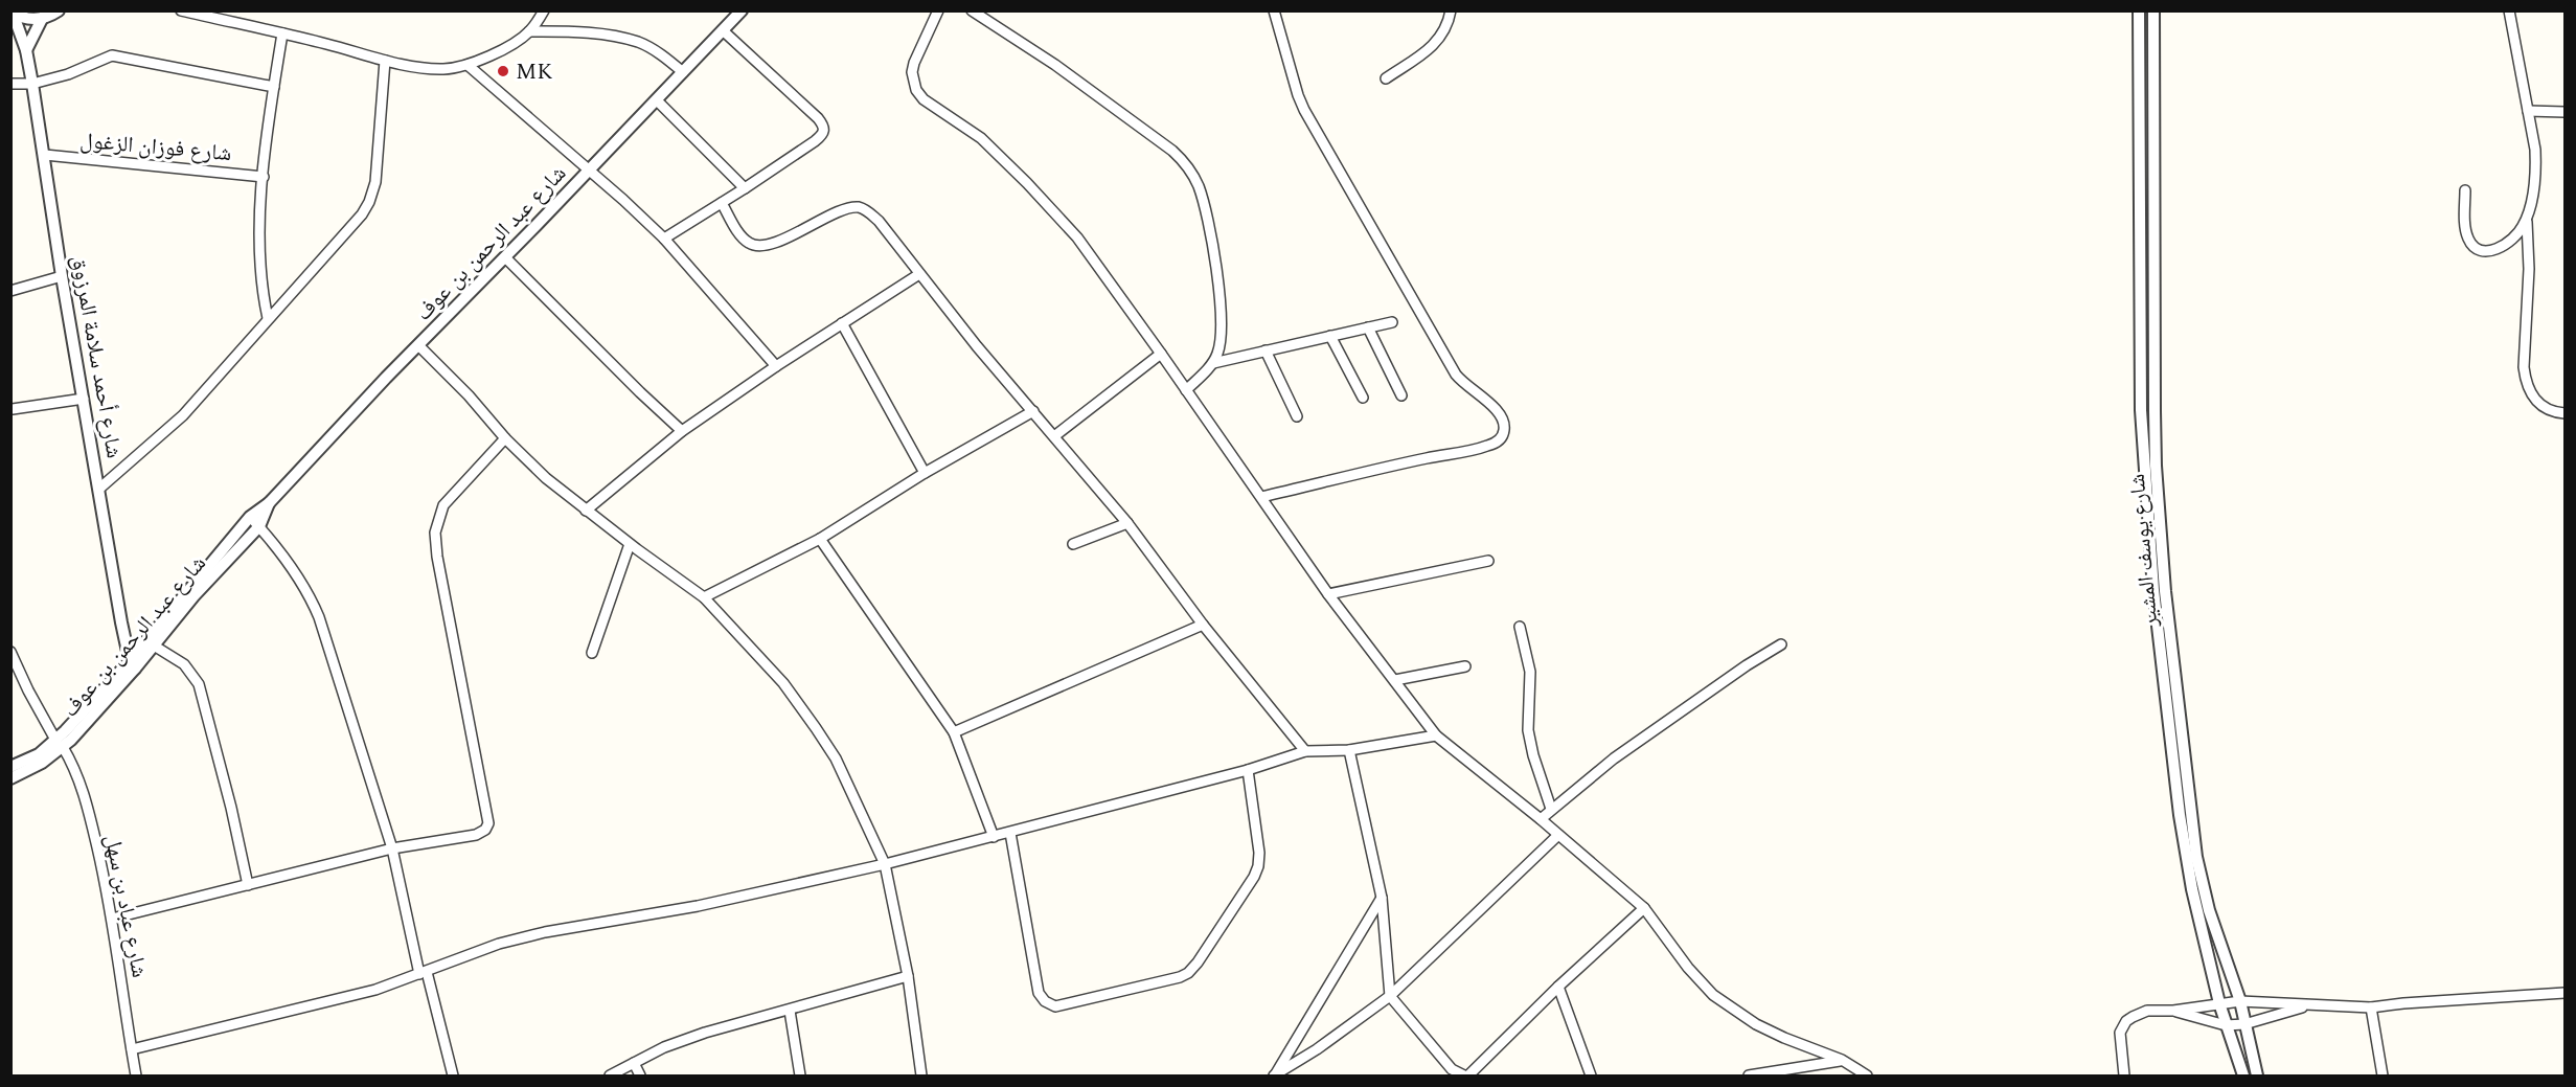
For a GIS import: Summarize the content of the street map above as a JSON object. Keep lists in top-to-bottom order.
{
  "streets": {
    "street": [
      "شارع فوزان الزغول",
      "شارع عبد الرحمن بن عوف",
      "شارع أحمد سلامة المرزوق",
      "شارع يوسف المشير",
      "شارع عباد بن سهل"
    ]
  },
  "crossings": [
    ["شارع فوزان الزغول", "شارع أحمد سلامة المرزوق"],
    ["شارع عبد الرحمن بن عوف", "شارع أحمد سلامة المرزوق"],
    ["شارع عبد الرحمن بن عوف", "شارع عباد بن سهل"]
  ],
  "places": ["MK"]
}
